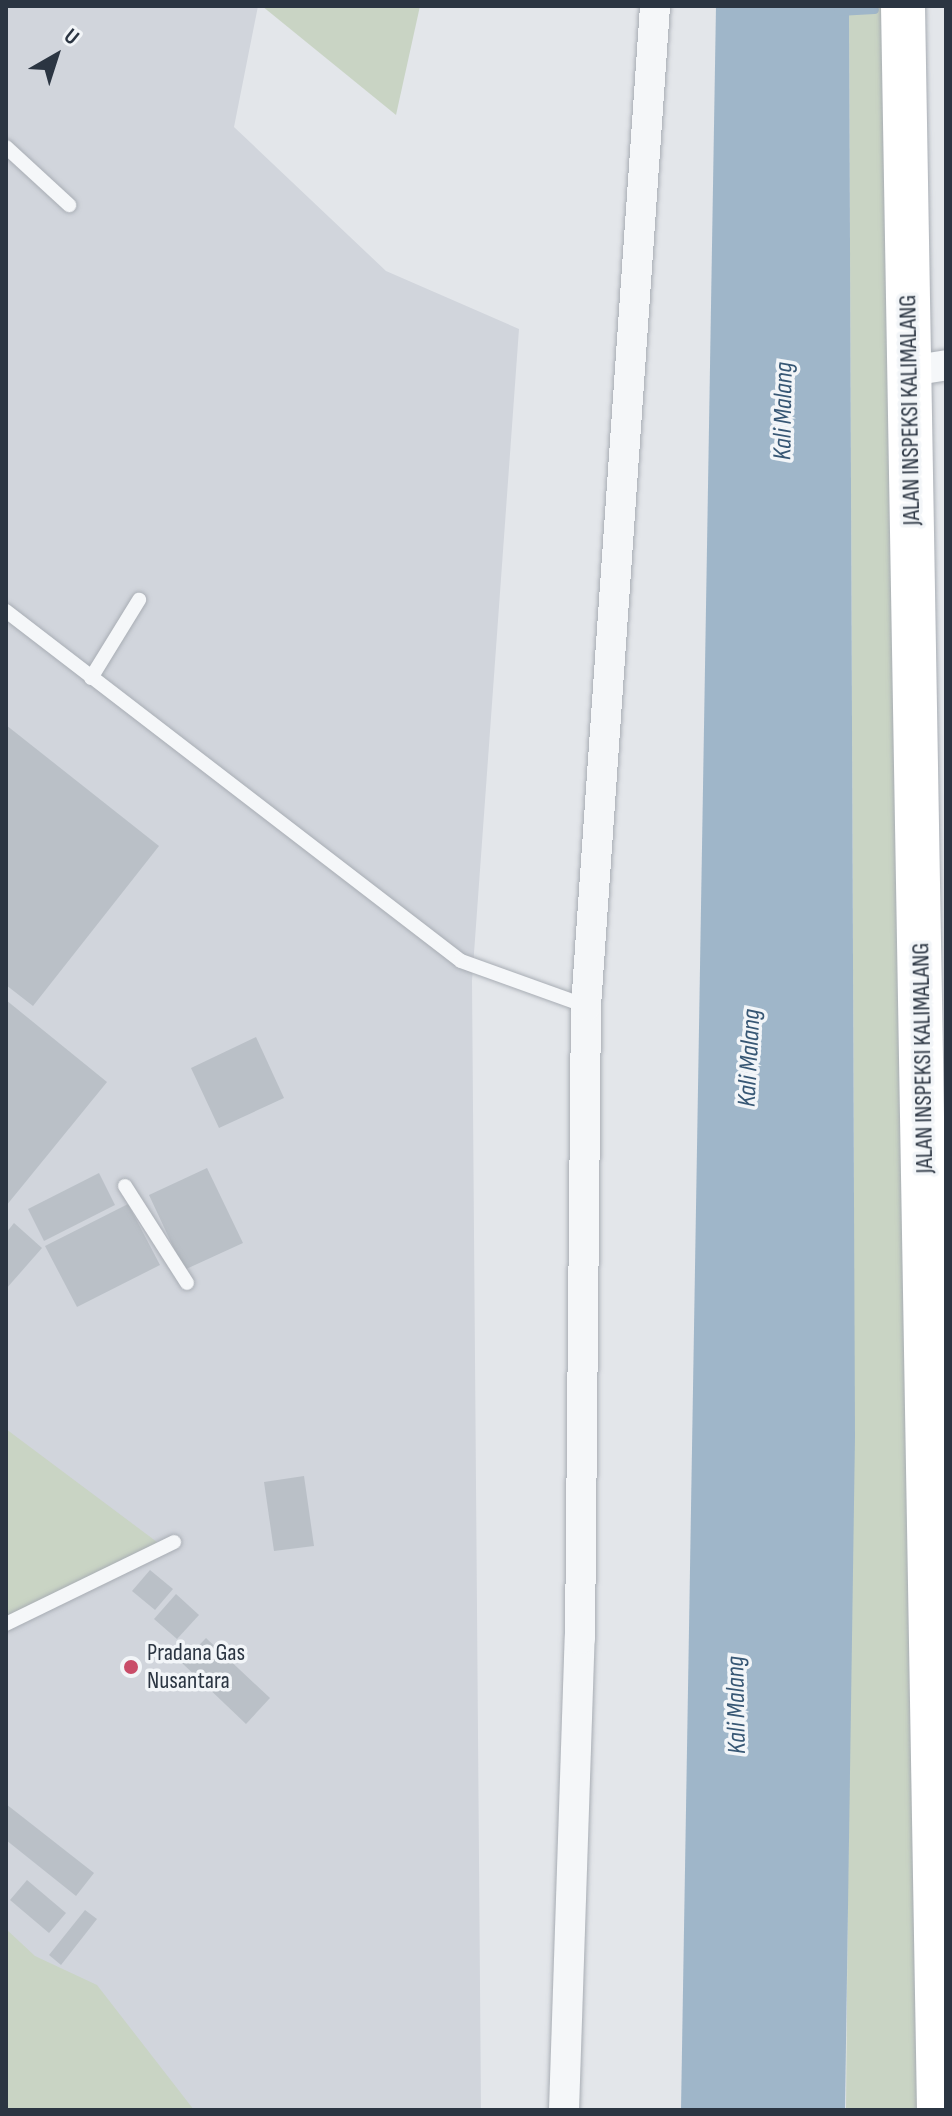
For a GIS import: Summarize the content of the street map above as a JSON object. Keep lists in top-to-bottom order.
{
  "streets": {
    "main road": ["JALAN INSPEKSI KALIMALANG"]
  },
  "water": ["Kali Malang"],
  "places": ["Pradana Gas Nusantara"],
  "north": "top right"
}
